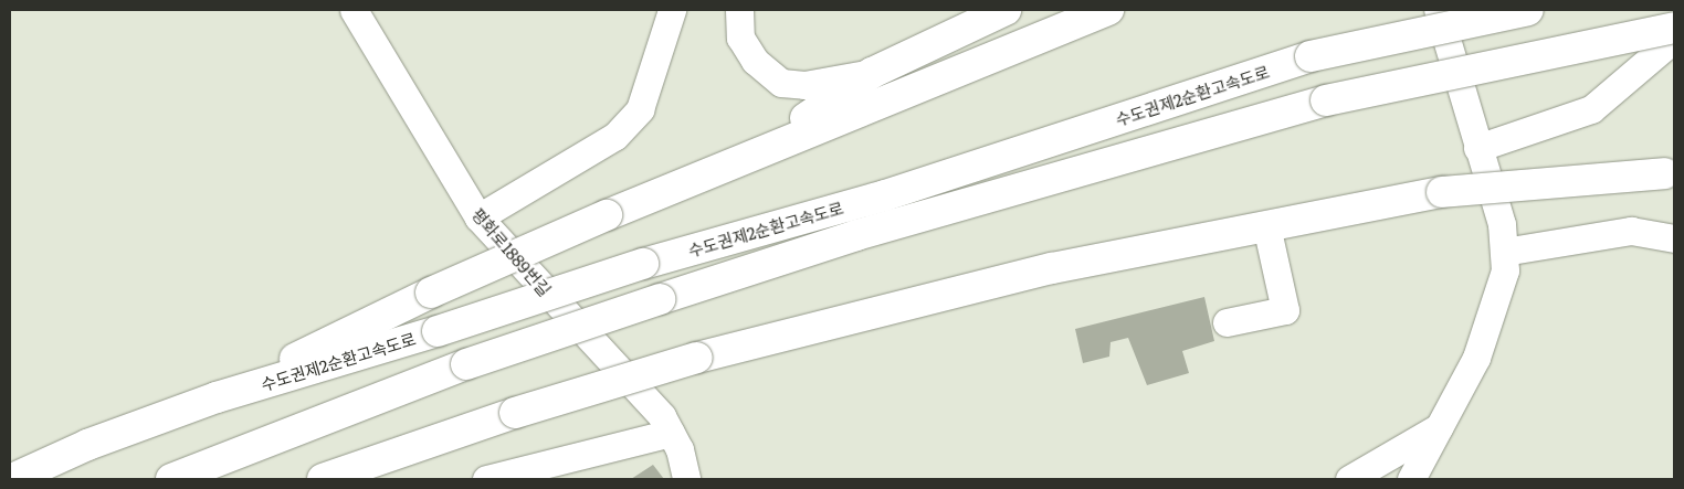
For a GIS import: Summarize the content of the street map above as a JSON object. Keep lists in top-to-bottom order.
{
  "streets": {
    "highway": ["수도권제2순환고속도로"],
    "street": ["평화로1889번길"]
  }
}
